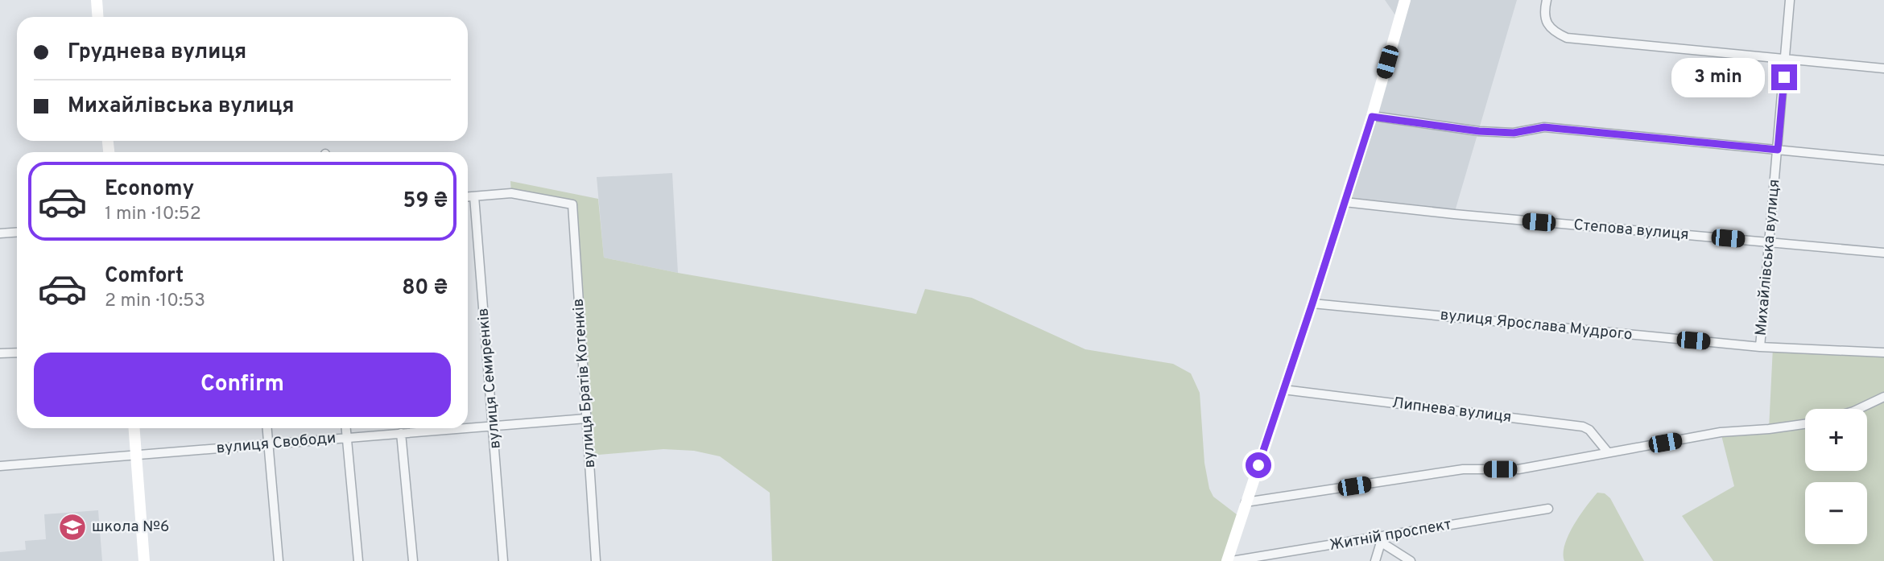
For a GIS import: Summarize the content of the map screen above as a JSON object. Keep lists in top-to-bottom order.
{
  "streets": {
    "street": [
      "Степова вулиця",
      "Михайлівська вулиця",
      "вулиця Ярослава Мудрого",
      "вулиця Семиренків",
      "вулиця Братів Котенків",
      "Липнева вулиця",
      "вулиця Свободи",
      "Житній проспект"
    ]
  },
  "crossings": [
    ["Степова вулиця", "Михайлівська вулиця"],
    ["Михайлівська вулиця", "вулиця Ярослава Мудрого"],
    ["вулиця Семиренків", "вулиця Братів Котенків"],
    ["вулиця Семиренків", "вулиця Свободи"],
    ["вулиця Братів Котенків", "вулиця Свободи"]
  ],
  "places": {
    "school or university": ["школа №6"]
  },
  "page": {
    "banner": ["Груднева вулиця", "Михайлівська вулиця"],
    "bubble": "3 min",
    "list": [
      {
        "name": "Economy",
        "note": "1 min · 10:52",
        "value": "59 ₴"
      },
      {
        "name": "Comfort",
        "note": "2 min · 10:53",
        "value": "80 ₴"
      }
    ],
    "buttons": "Confirm",
    "map_buttons": ["+", "−"]
  }
}
